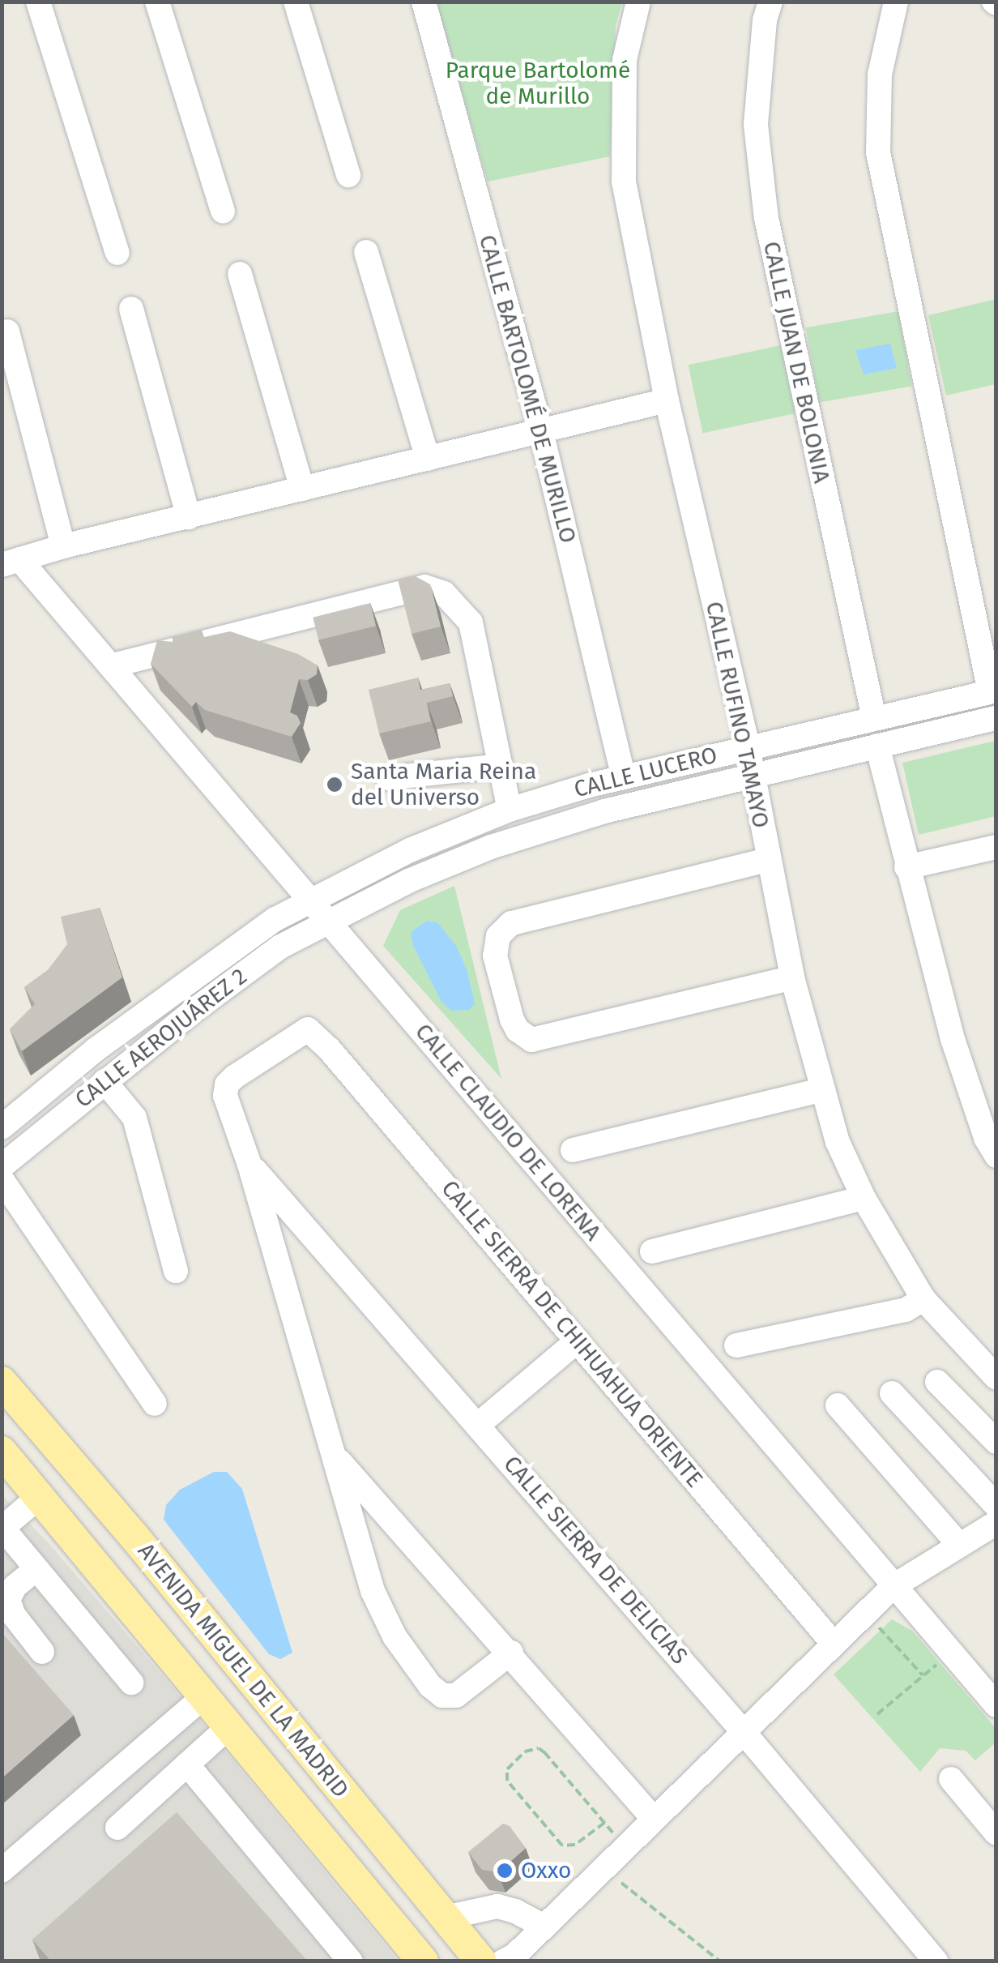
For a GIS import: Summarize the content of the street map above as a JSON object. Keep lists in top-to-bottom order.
{
  "streets": {
    "main road": ["AVENIDA MIGUEL DE LA MADRID"],
    "street": [
      "CALLE JUAN DE BOLONIA",
      "CALLE BARTOLOMÉ DE MURILLO",
      "CALLE RUFINO TAMAYO",
      "CALLE LUCERO",
      "CALLE AEROJUÁREZ 2",
      "CALLE CLAUDIO DE LORENA",
      "CALLE SIERRA DE CHIHUAHUA ORIENTE",
      "CALLE SIERRA DE DELICIAS"
    ]
  },
  "crossings": [
    ["CALLE JUAN DE BOLONIA", "CALLE LUCERO"],
    ["CALLE BARTOLOMÉ DE MURILLO", "CALLE LUCERO"],
    ["CALLE RUFINO TAMAYO", "CALLE LUCERO"],
    ["CALLE LUCERO", "CALLE AEROJUÁREZ 2"],
    ["CALLE LUCERO", "CALLE CLAUDIO DE LORENA"],
    ["CALLE AEROJUÁREZ 2", "CALLE CLAUDIO DE LORENA"],
    ["CALLE SIERRA DE CHIHUAHUA ORIENTE", "CALLE SIERRA DE DELICIAS"]
  ],
  "parks": ["Parque Bartolomé de Murillo"],
  "places": ["Santa Maria Reina del Universo", "Oxxo"]
}
